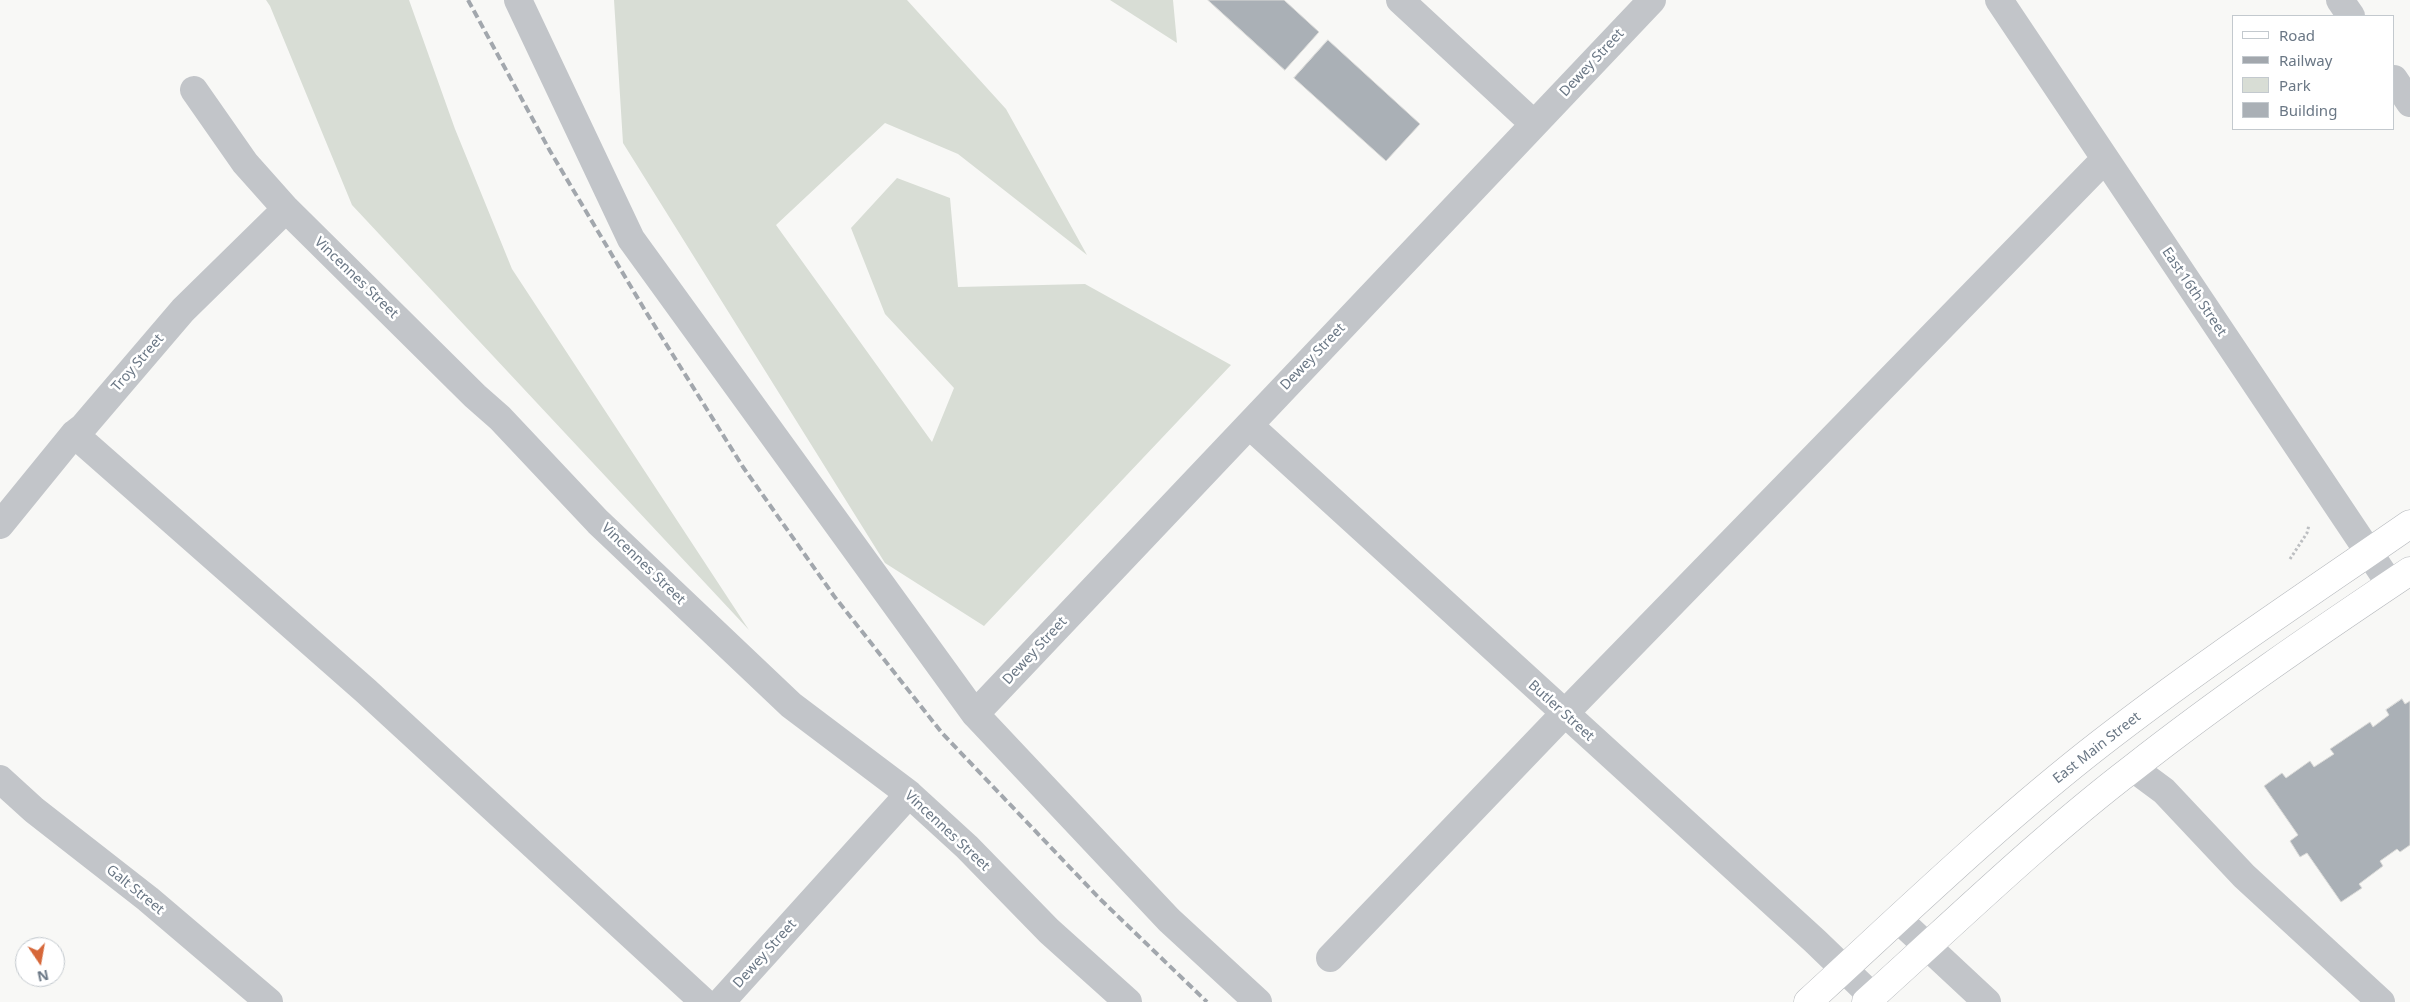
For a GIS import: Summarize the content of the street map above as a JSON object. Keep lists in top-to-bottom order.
{
  "streets": {
    "main road": ["East Main Street"],
    "street": [
      "Dewey Street",
      "Vincennes Street",
      "East 16th Street",
      "Troy Street",
      "Butler Street",
      "Galt Street"
    ]
  },
  "crossings": [
    ["Dewey Street", "Vincennes Street"],
    ["Dewey Street", "Butler Street"],
    ["Vincennes Street", "Troy Street"],
    ["East 16th Street", "East Main Street"],
    ["Butler Street", "East Main Street"]
  ],
  "legend": [
    "Road",
    "Railway",
    "Park",
    "Building"
  ],
  "north": "bottom"
}
